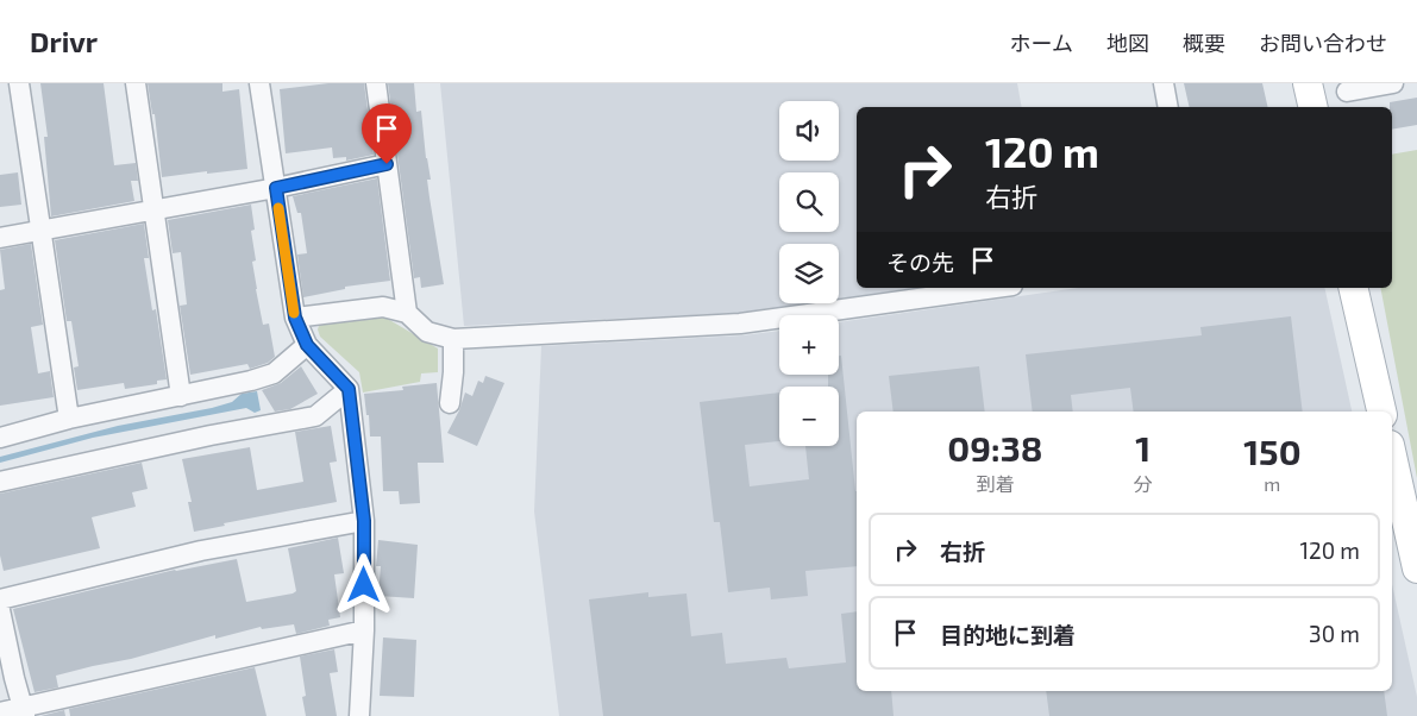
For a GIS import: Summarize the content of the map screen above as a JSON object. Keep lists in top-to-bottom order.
{
  "page": {
    "header": "Drivr",
    "nav": [
      "ホーム",
      "地図",
      "概要",
      "お問い合わせ"
    ],
    "map_buttons": ["+", "−"],
    "turn": ["120 m", "右折"],
    "then": "その先",
    "eta": [
      "09:38",
      "到着",
      "1",
      "分",
      "150",
      "m"
    ],
    "list": [
      {
        "name": "右折",
        "value": "120 m"
      },
      {
        "name": "目的地に到着",
        "value": "30 m"
      }
    ]
  }
}
